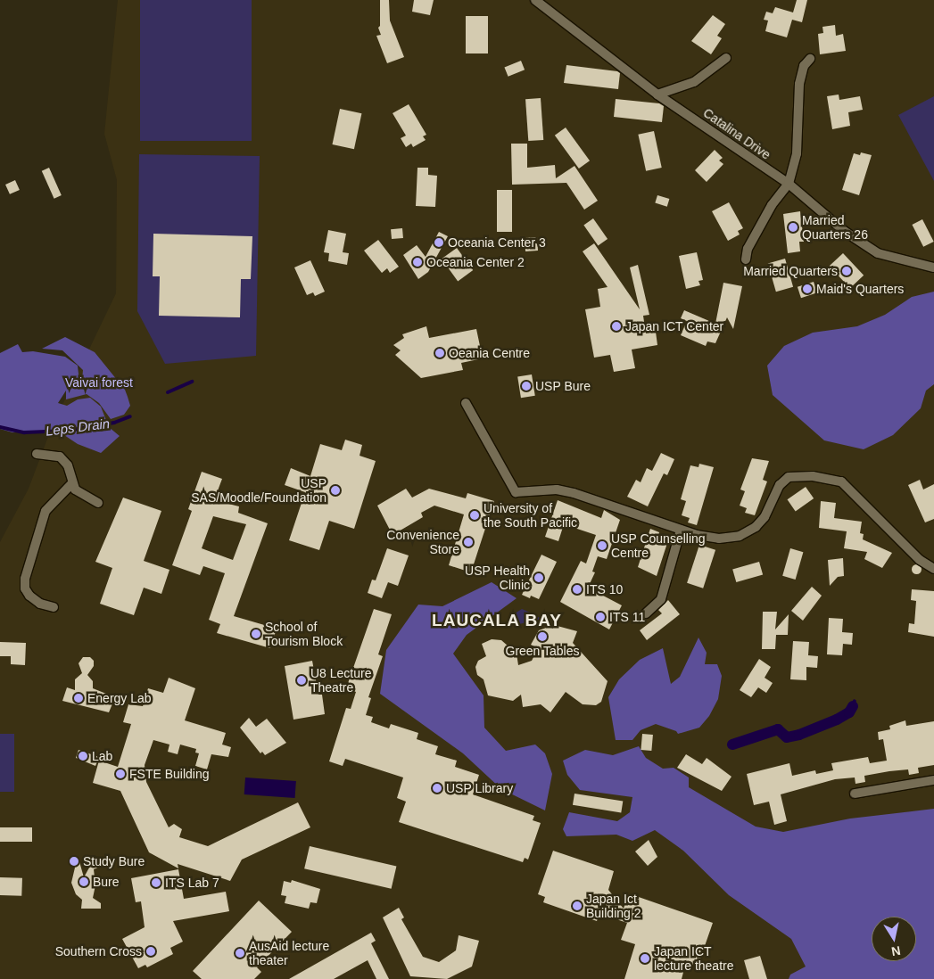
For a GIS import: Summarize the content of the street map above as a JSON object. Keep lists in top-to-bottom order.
{
  "streets": {
    "street": ["Catalina Drive"]
  },
  "districts": ["LAUCALA BAY"],
  "water": ["Leps Drain"],
  "parks": ["Vaivai forest"],
  "places": [
    "Married Quarters 26",
    "Oceania Center 3",
    "Oceania Center 2",
    "Married Quarters",
    "Maid's Quarters",
    "Japan ICT Center",
    "Oeania Centre",
    "USP Bure",
    "USP SAS/Moodle/Foundation",
    "University of the South Pacific",
    "Convenience Store",
    "USP Counselling Centre",
    "USP Health Clinic",
    "ITS 10",
    "ITS 11",
    "School of Tourism Block",
    "Green Tables",
    "U8 Lecture Theatre",
    "Energy Lab",
    "Lab",
    "FSTE Building",
    "USP Library",
    "Study Bure",
    "Bure",
    "ITS Lab 7",
    "Japan Ict Building 2",
    "Southern Cross",
    "AusAid lecture theater",
    "Japan ICT lecture theatre"
  ],
  "north": "bottom"
}
